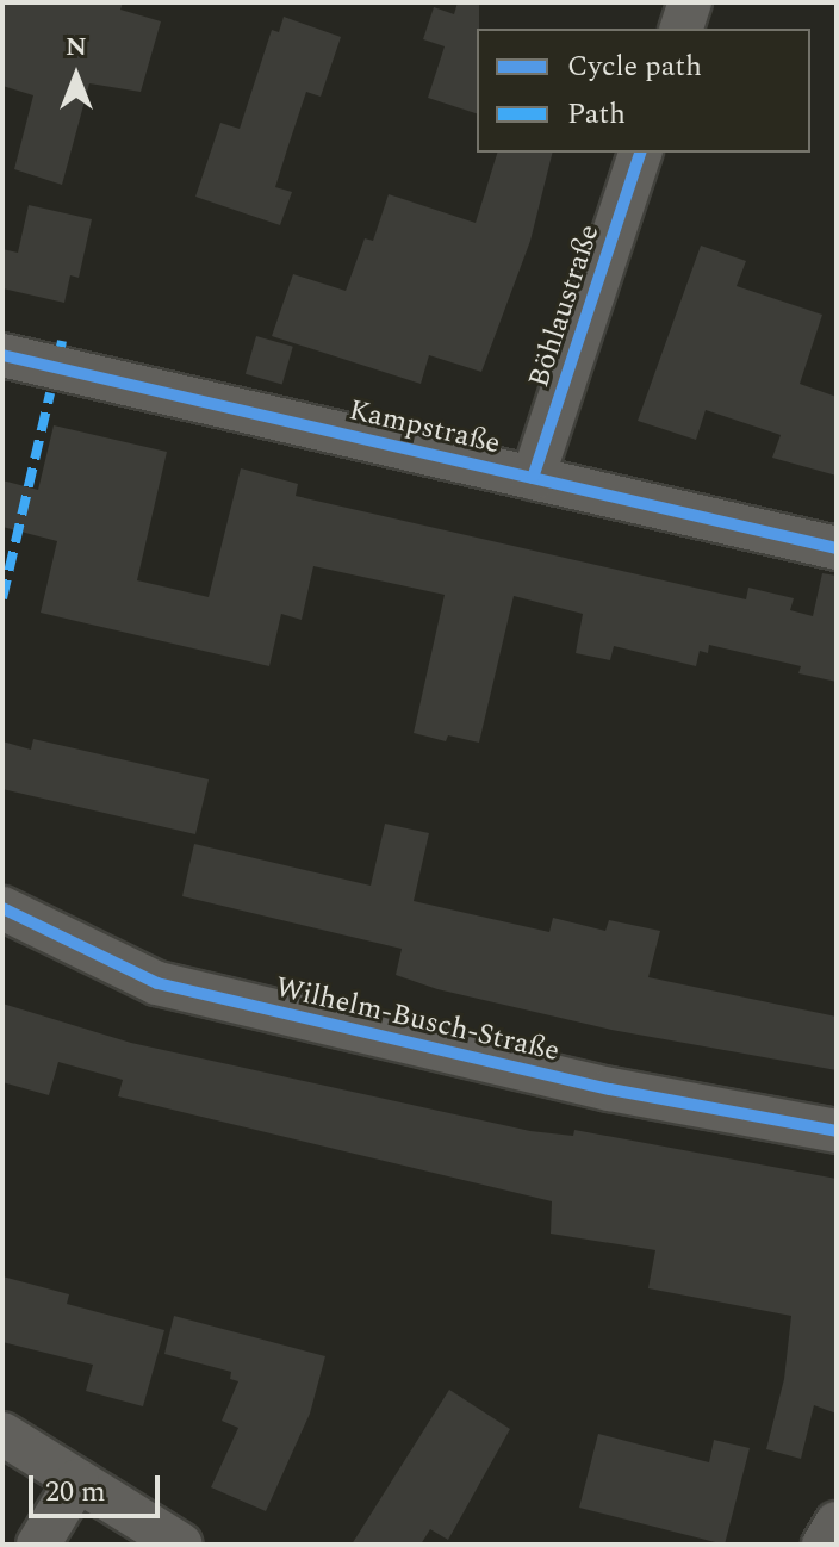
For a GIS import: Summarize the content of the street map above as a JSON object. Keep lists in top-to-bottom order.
{
  "streets": {
    "street": ["Böhlaustraße", "Kampstraße", "Wilhelm-Busch-Straße"]
  },
  "crossings": [
    ["Böhlaustraße", "Kampstraße"]
  ],
  "legend": ["Cycle path", "Path"],
  "scale_bar": "20 m",
  "north": "top"
}
